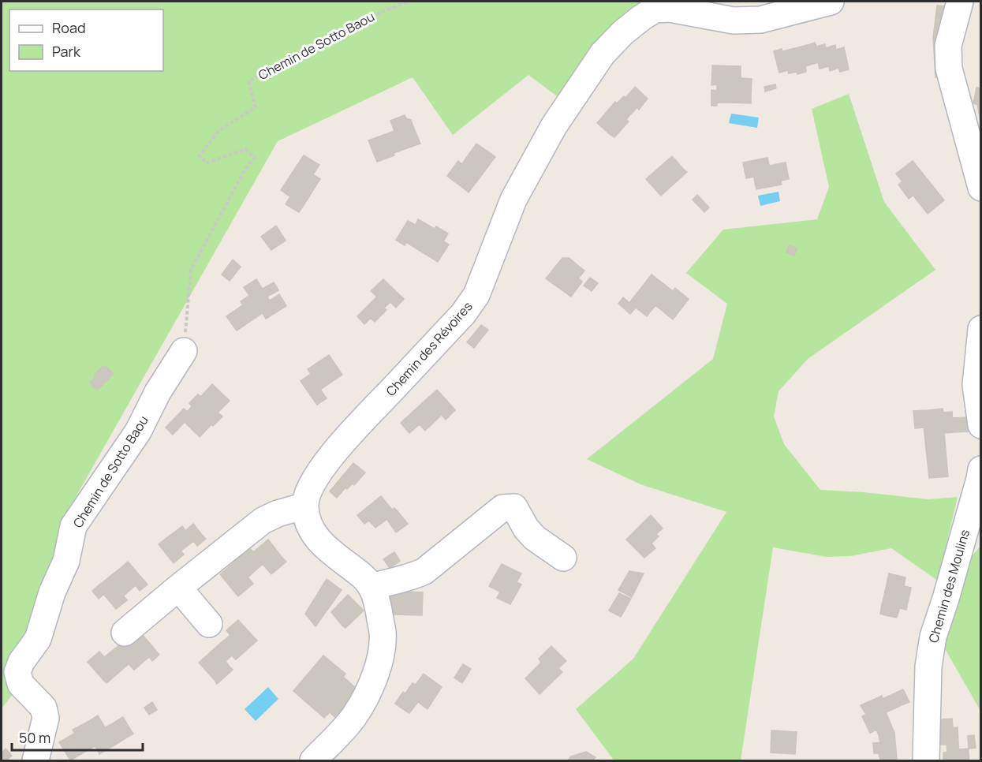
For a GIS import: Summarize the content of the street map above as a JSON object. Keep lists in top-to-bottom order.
{
  "streets": {
    "street": ["Chemin de Sotto Baou", "Chemin des Révoires", "Chemin des Moulins"]
  },
  "legend": ["Road", "Park"],
  "scale_bar": "50 m"
}
